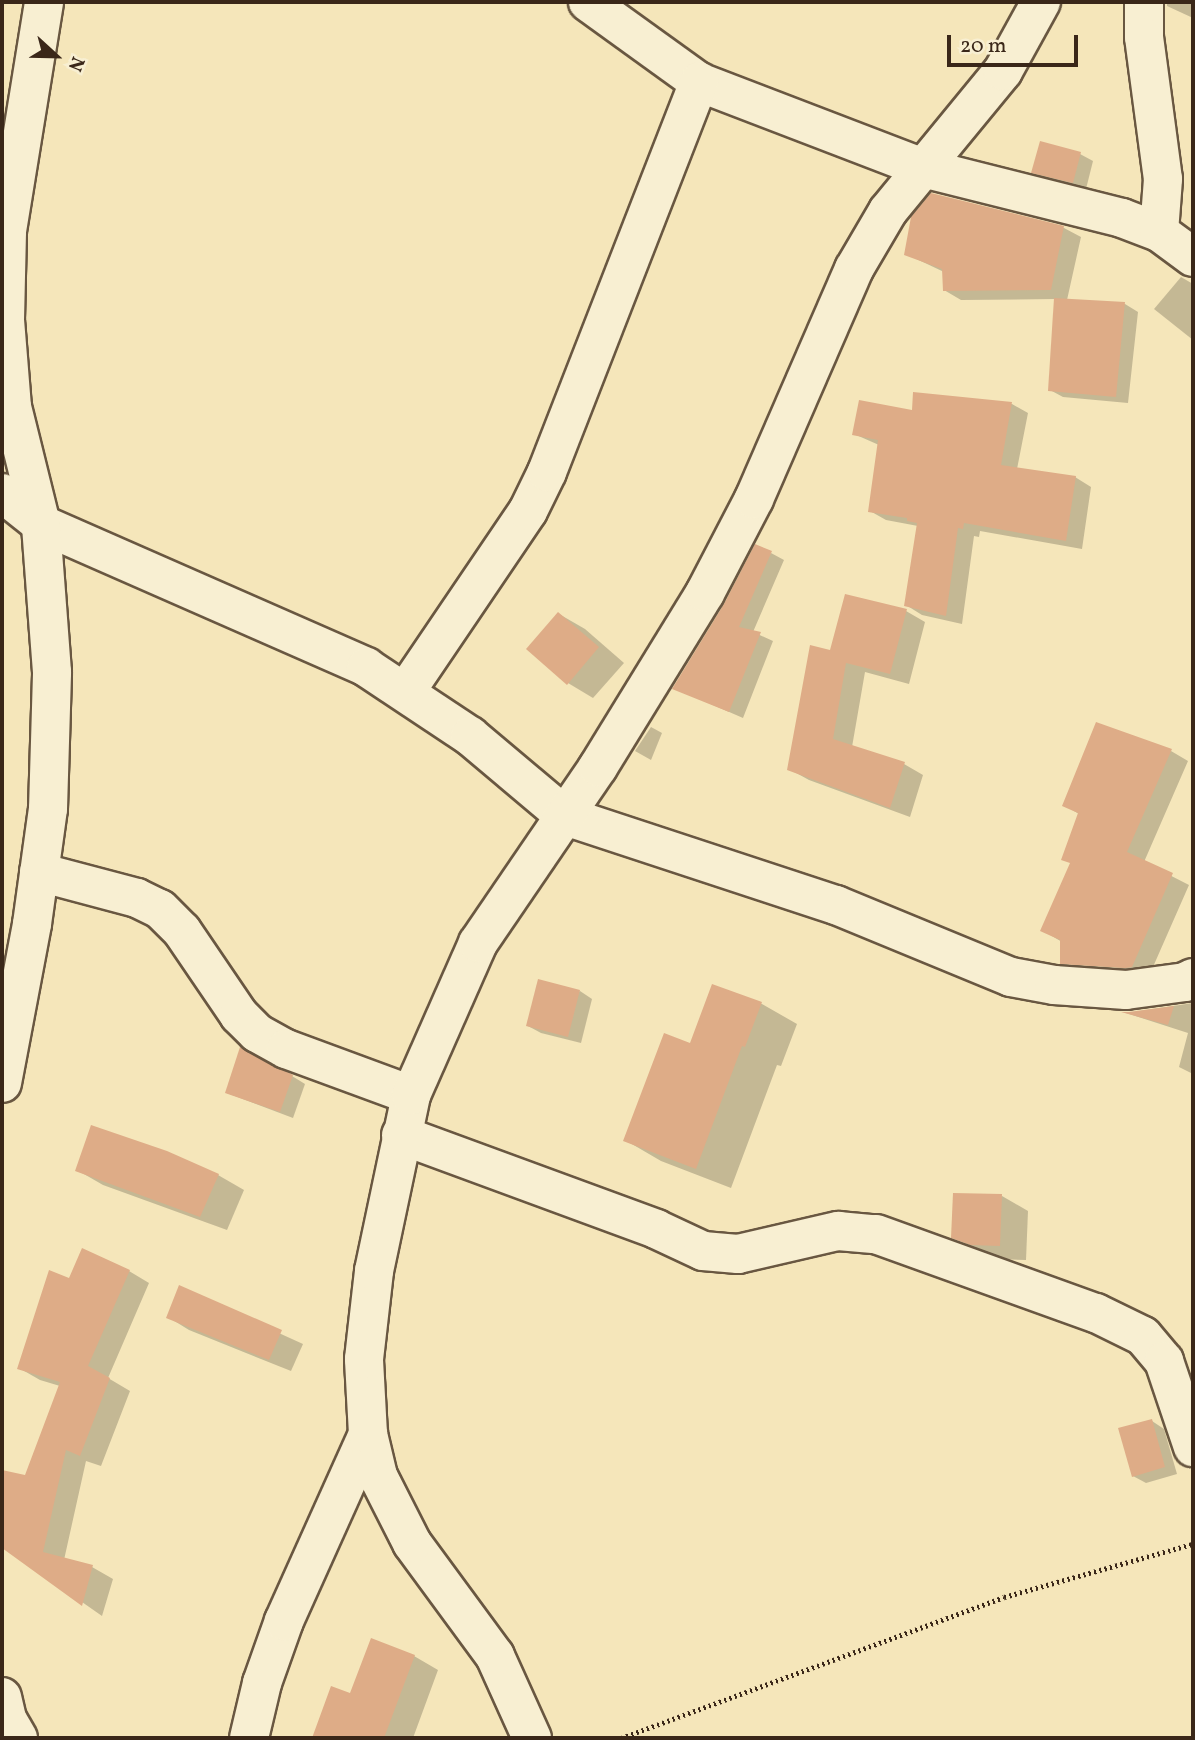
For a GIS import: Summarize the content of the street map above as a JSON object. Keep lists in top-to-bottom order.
{
  "scale_bar": "20 m",
  "north": "right"
}
